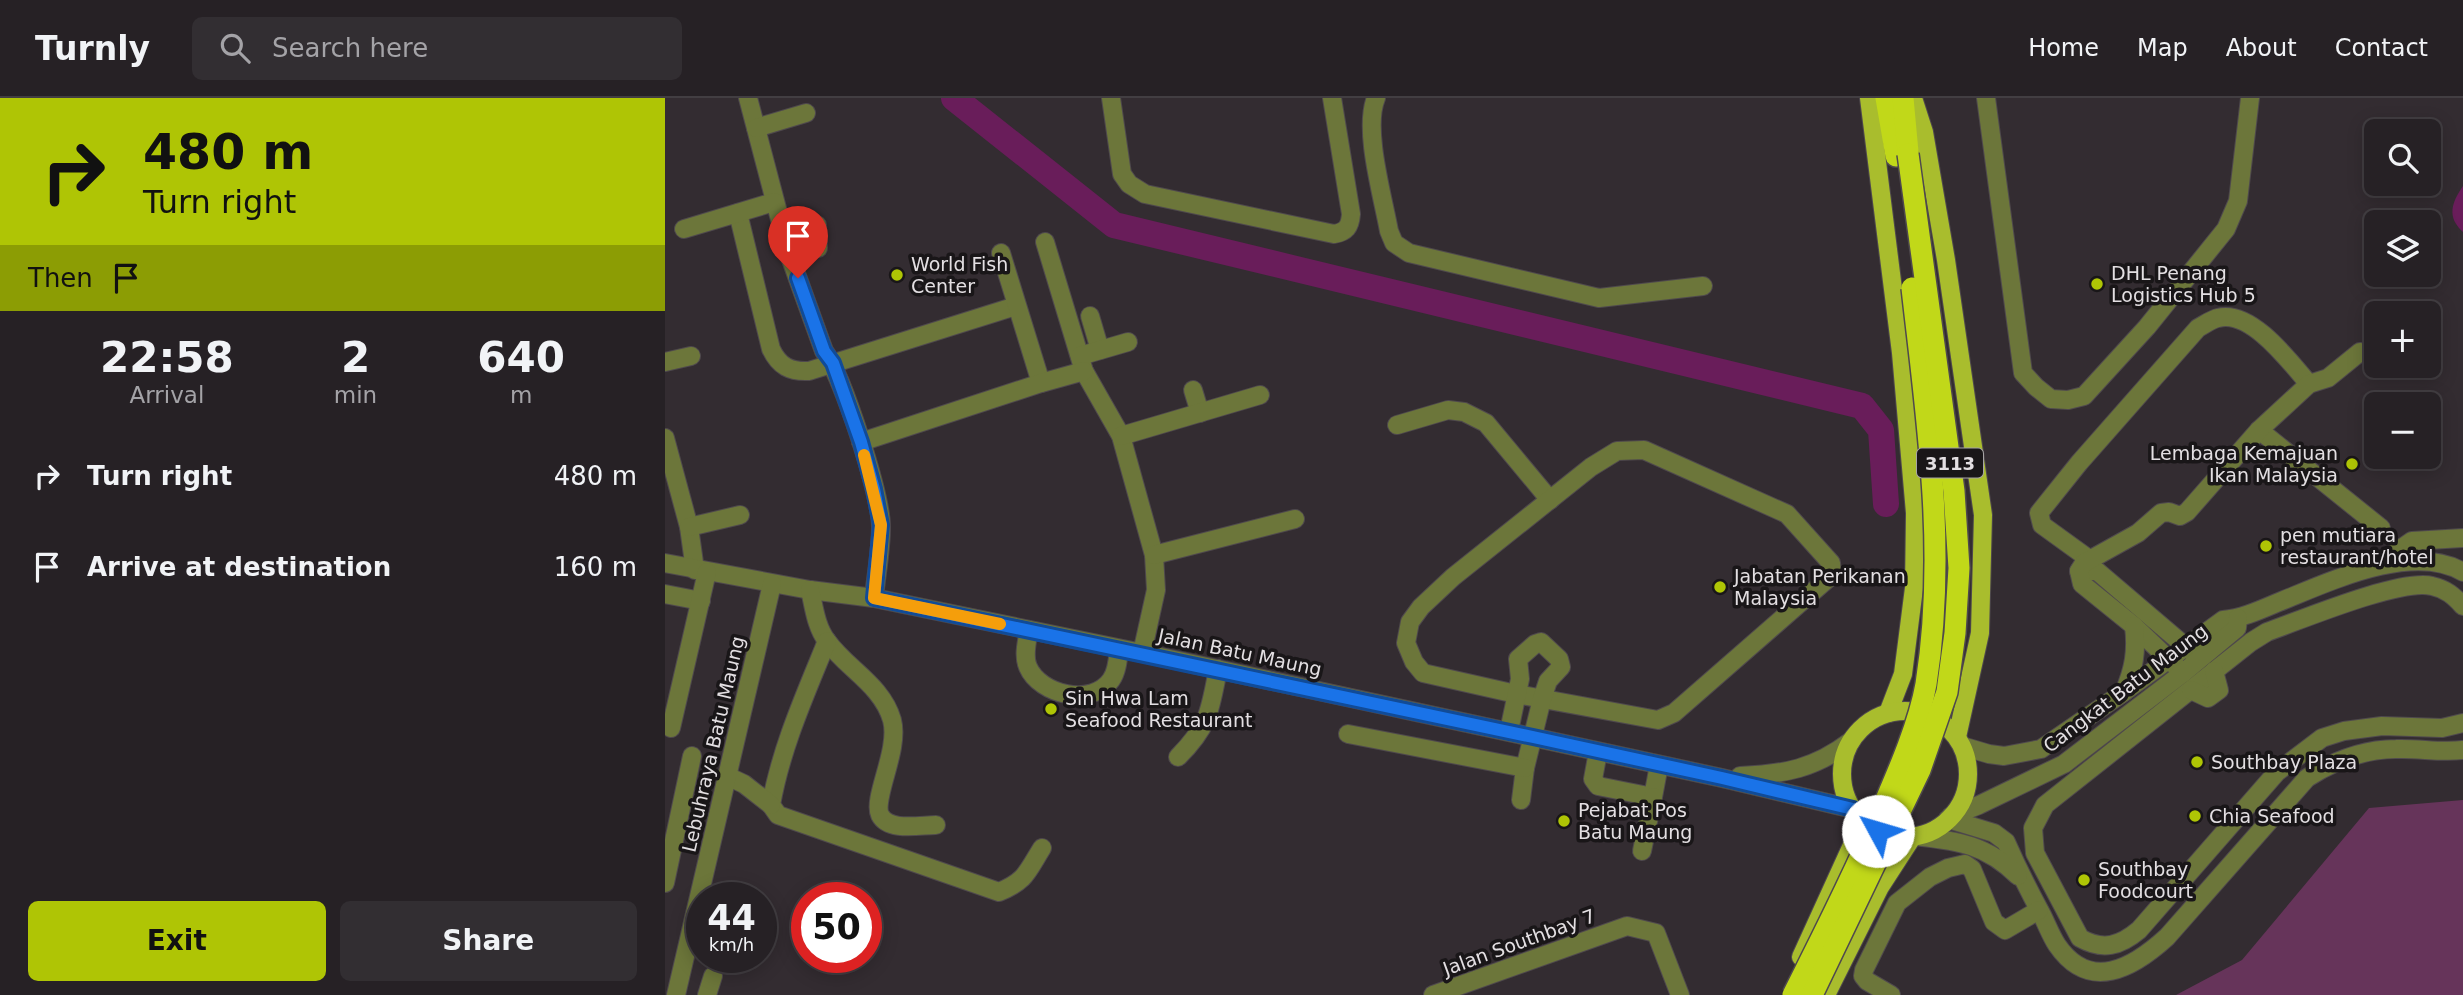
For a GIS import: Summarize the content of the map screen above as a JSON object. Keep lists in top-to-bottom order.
{
  "streets": {
    "highway": ["3113"],
    "street": [
      "Jalan Batu Maung",
      "Cangkat Batu Maung",
      "Lebuhraya Batu Maung",
      "Jalan Southbay 7"
    ]
  },
  "crossings": [
    ["Jalan Batu Maung", "Cangkat Batu Maung"],
    ["Jalan Batu Maung", "Lebuhraya Batu Maung"]
  ],
  "places": [
    "World Fish Center",
    "DHL Penang Logistics Hub 5",
    "Lembaga Kemajuan Ikan Malaysia",
    "pen mutiara restaurant/hotel",
    "Jabatan Perikanan Malaysia",
    "Sin Hwa Lam Seafood Restaurant",
    "Southbay Plaza",
    "Chia Seafood",
    "Pejabat Pos Batu Maung",
    "Southbay Foodcourt"
  ],
  "page": {
    "header": "Turnly",
    "search": "Search here",
    "nav": [
      "Home",
      "Map",
      "About",
      "Contact"
    ],
    "turn": ["480 m", "Turn right"],
    "map_buttons": ["+", "−"],
    "then": "Then",
    "eta": [
      "22:58",
      "Arrival",
      "2",
      "min",
      "640",
      "m"
    ],
    "list": [
      {
        "name": "Turn right",
        "value": "480 m"
      },
      {
        "name": "Arrive at destination",
        "value": "160 m"
      }
    ],
    "speed": "44 km/h",
    "limit": "50",
    "buttons": ["Exit", "Share"]
  }
}
